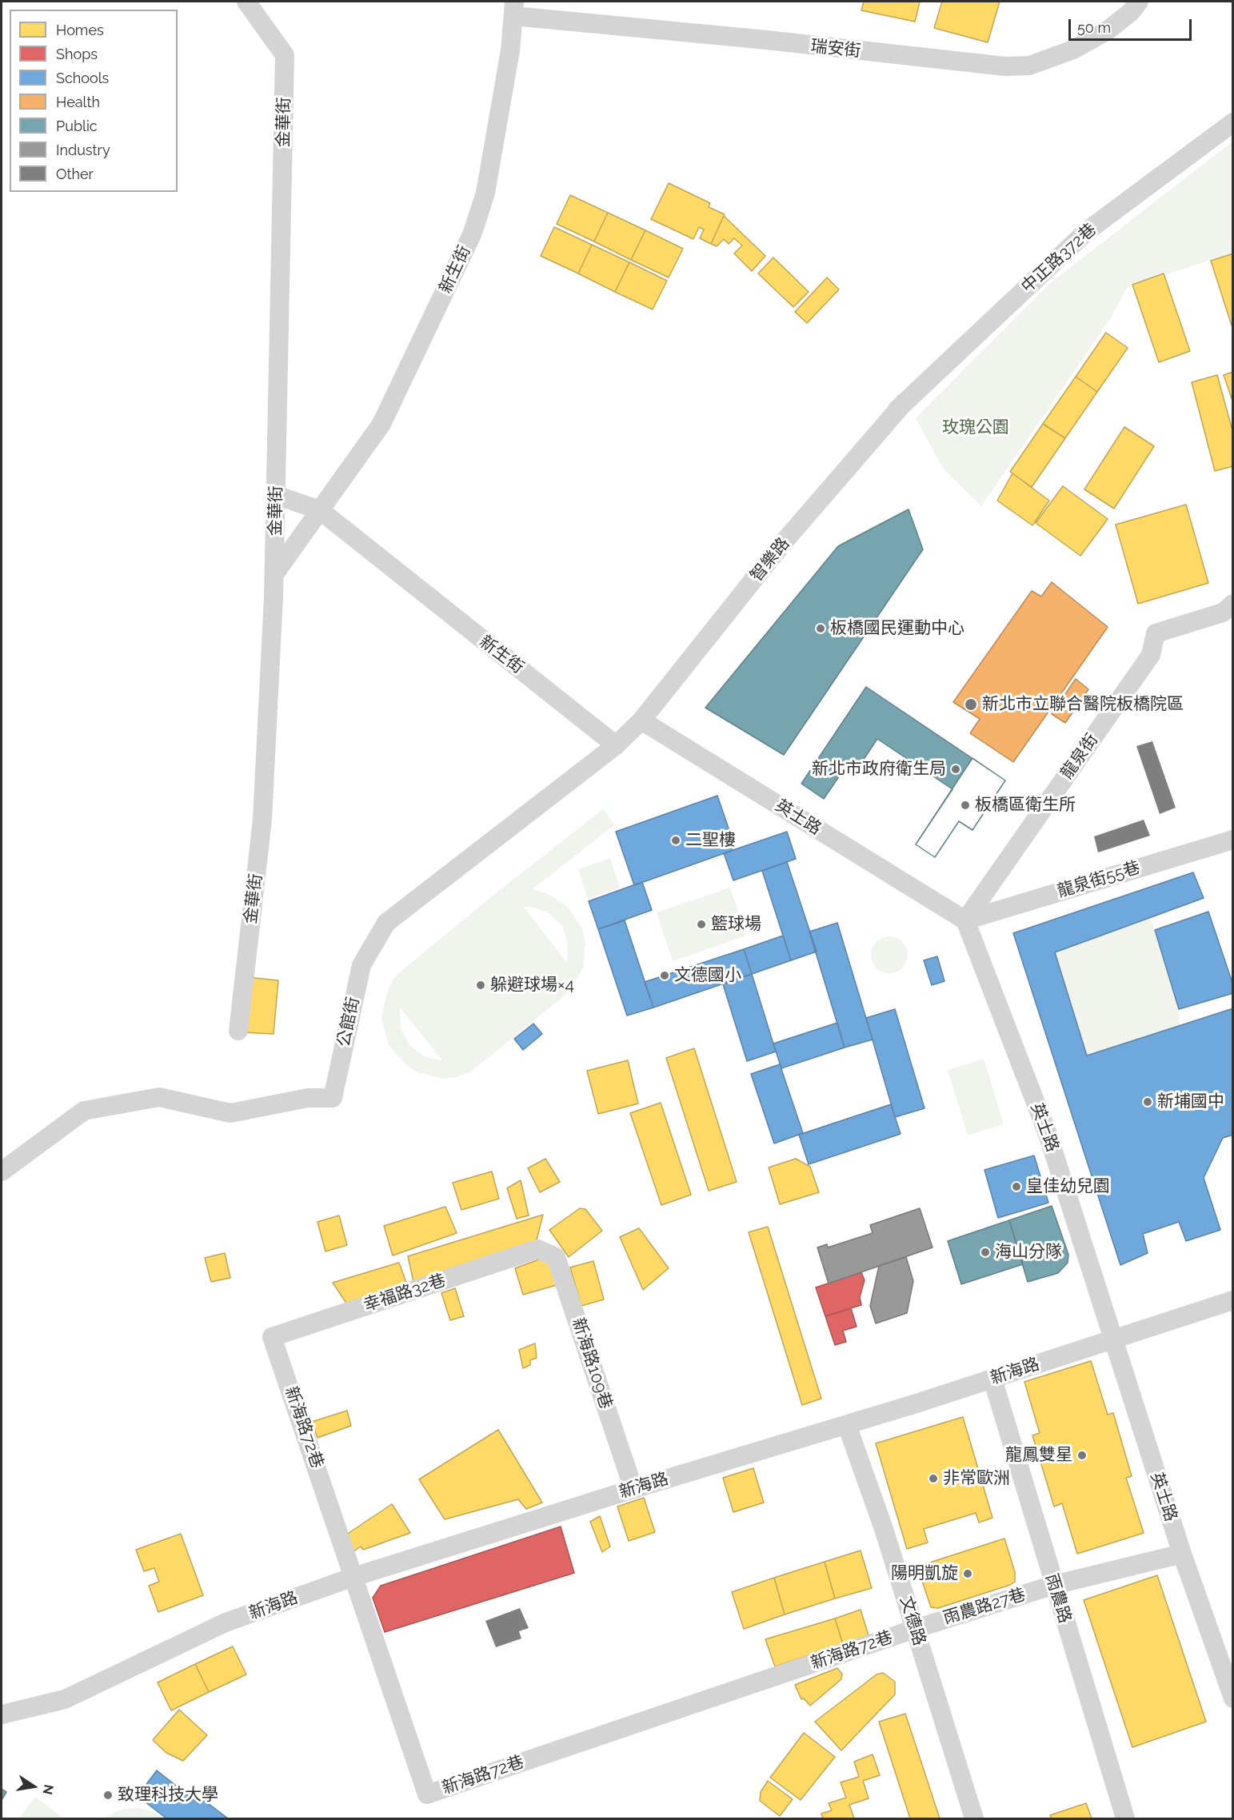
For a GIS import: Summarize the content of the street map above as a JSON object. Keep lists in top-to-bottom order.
{
  "streets": {
    "street": [
      "瑞安街",
      "金華街",
      "中正路372巷",
      "新生街",
      "智樂路",
      "龍泉街",
      "英士路",
      "龍泉街55巷",
      "公館街",
      "幸福路32巷",
      "新海路109巷",
      "新海路",
      "新海路72巷",
      "雨農路",
      "雨農路27巷",
      "文德路"
    ]
  },
  "crossings": [
    ["瑞安街", "新生街"],
    ["金華街", "新生街"],
    ["中正路372巷", "智樂路"],
    ["新生街", "公館街"],
    ["智樂路", "英士路"],
    ["智樂路", "公館街"],
    ["龍泉街", "英士路"],
    ["龍泉街", "龍泉街55巷"],
    ["英士路", "龍泉街55巷"],
    ["英士路", "公館街"],
    ["英士路", "新海路"],
    ["英士路", "雨農路27巷"],
    ["幸福路32巷", "新海路109巷"],
    ["幸福路32巷", "新海路72巷"],
    ["新海路109巷", "新海路"],
    ["新海路", "新海路72巷"],
    ["新海路", "雨農路"],
    ["新海路", "文德路"],
    ["新海路72巷", "雨農路27巷"],
    ["新海路72巷", "文德路"],
    ["雨農路", "雨農路27巷"],
    ["雨農路27巷", "文德路"]
  ],
  "parks": ["玫瑰公園"],
  "places": [
    "板橋國民運動中心",
    "新北市立聯合醫院板橋院區",
    "新北市政府衛生局",
    "板橋區衛生所",
    "二聖樓",
    "籃球場",
    "文德國小",
    "躲避球場×4",
    "新埔國中",
    "皇佳幼兒園",
    "海山分隊",
    "龍鳳雙星",
    "非常歐洲",
    "陽明凱旋",
    "致理科技大學"
  ],
  "legend": [
    "Homes",
    "Shops",
    "Schools",
    "Health",
    "Public",
    "Industry",
    "Other"
  ],
  "scale_bar": "50 m",
  "north": "right"
}
